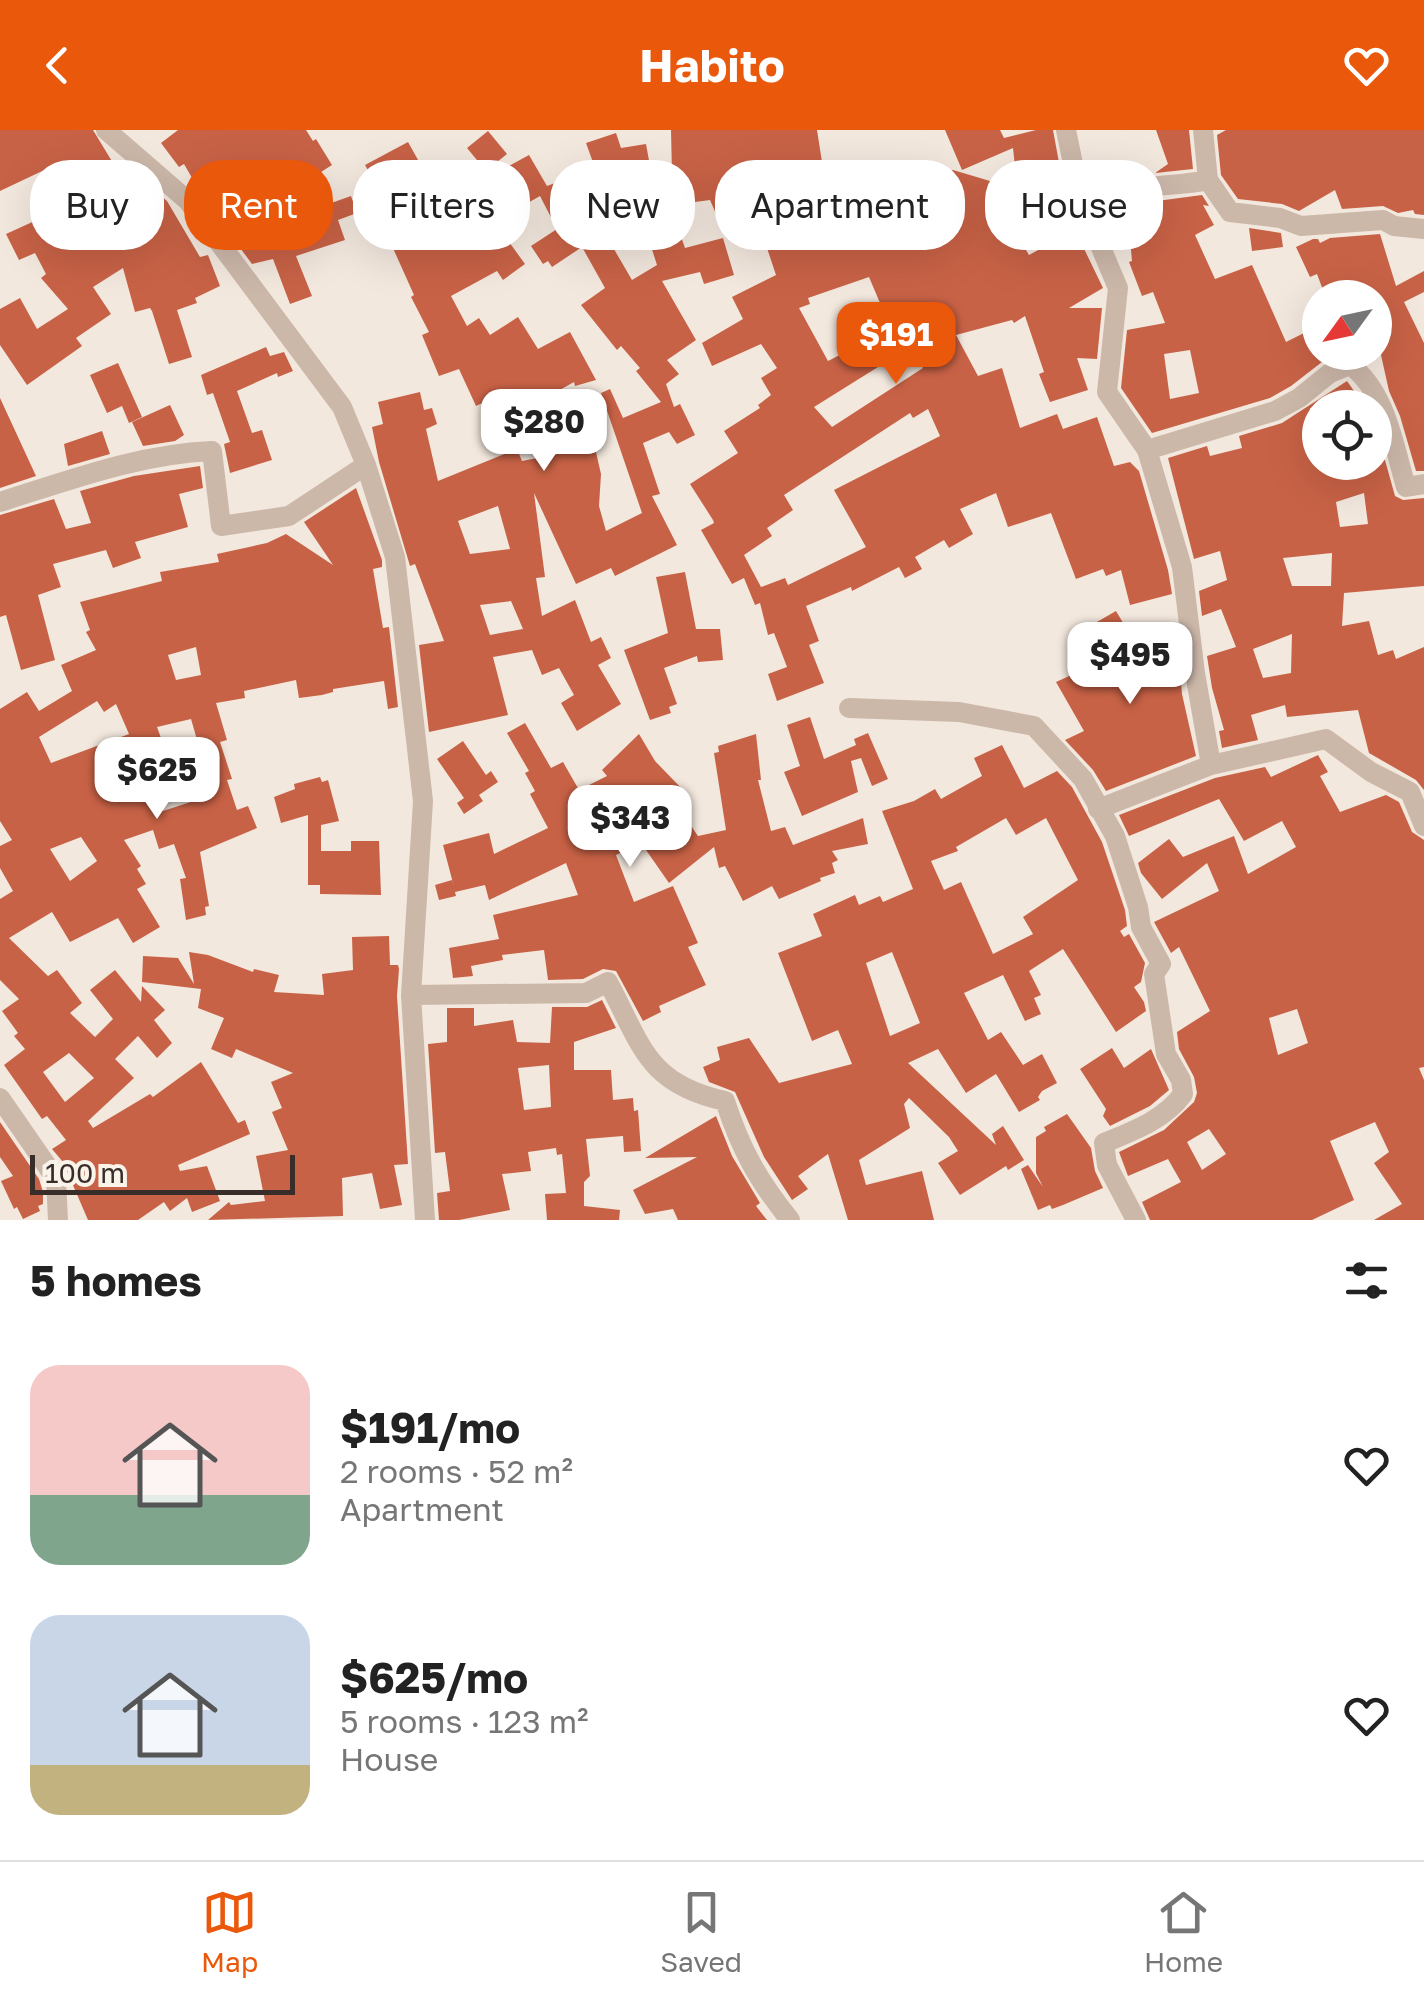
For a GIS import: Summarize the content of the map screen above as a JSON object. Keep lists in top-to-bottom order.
{
  "scale_bar": "100 m",
  "north": "bottom left",
  "page": {
    "header": "Habito",
    "chip": [
      "Buy",
      "Rent",
      "Filters",
      "New",
      "Apartment",
      "House"
    ],
    "price": [
      "$191",
      "$280",
      "$495",
      "$625",
      "$343"
    ],
    "scale": "100 m",
    "heading": "5 homes",
    "list": [
      {
        "name": "$191/mo",
        "note": "2 rooms · 52 m² · Apartment"
      },
      {
        "name": "$625/mo",
        "note": "5 rooms · 123 m² · House"
      }
    ],
    "tabs": ["Map", "Saved", "Home"]
  }
}
